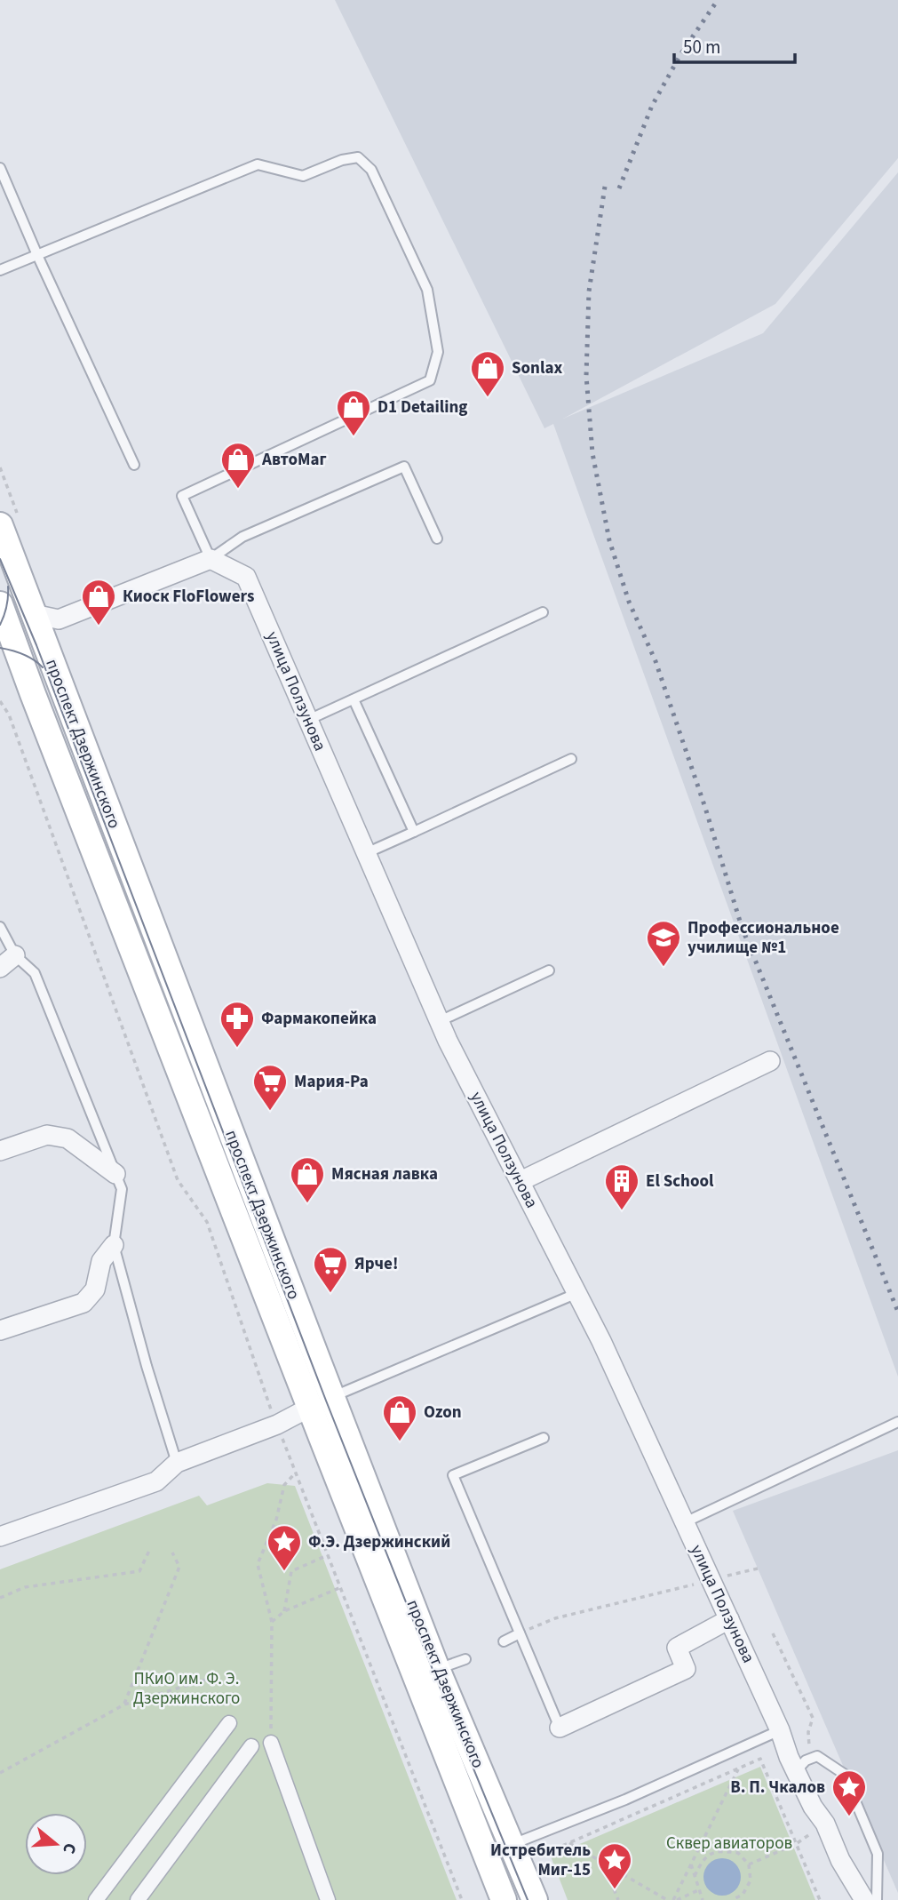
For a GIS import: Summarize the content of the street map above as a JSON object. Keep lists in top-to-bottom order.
{
  "streets": {
    "main road": ["проспект Дзержинского"],
    "street": ["улица Ползунова"]
  },
  "parks": ["ПКиО им. Ф. Э. Дзержинского", "Сквер авиаторов"],
  "places": {
    "shop": [
      "Sonlax",
      "D1 Detailing",
      "АвтоМаг",
      "Киоск FloFlowers",
      "Мясная лавка",
      "Ozon"
    ],
    "school or university": ["Профессиональное училище №1"],
    "pharmacy": ["Фармакопейка"],
    "supermarket": ["Мария-Ра", "Ярче!"],
    "building": ["El School"],
    "place": ["Ф.Э. Дзержинский", "В. П. Чкалов", "Истребитель Миг-15"]
  },
  "scale_bar": "50 m",
  "north": "right"
}
